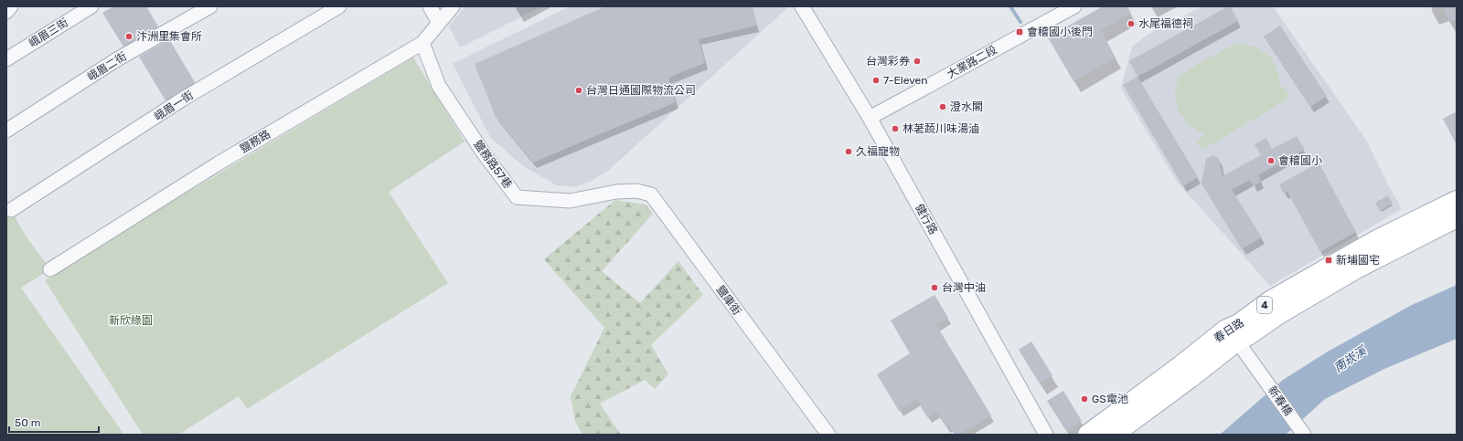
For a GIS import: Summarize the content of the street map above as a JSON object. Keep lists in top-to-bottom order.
{
  "streets": {
    "main road": ["4", "春日路"],
    "street": [
      "峨眉三街",
      "大業路二段",
      "峨眉二街",
      "峨眉一街",
      "鹽務路",
      "鹽務路57巷",
      "健行路",
      "鹽庫街",
      "新春橋"
    ]
  },
  "crossings": [
    ["大業路二段", "健行路"],
    ["鹽務路", "鹽務路57巷"],
    ["鹽務路57巷", "鹽庫街"],
    ["春日路", "新春橋"]
  ],
  "water": ["南崁溪"],
  "parks": ["新欣綠園"],
  "places": {
    "other": [
      "水尾福德祠",
      "汴洲里集會所",
      "台灣彩券",
      "7-Eleven",
      "台灣日通國際物流公司",
      "澄水閣",
      "林荖蔬川味湯滷",
      "久福寵物",
      "會稽國小",
      "台灣中油",
      "GS電池"
    ],
    "transit": ["會稽國小後門", "新埔國宅"]
  },
  "scale_bar": "50 m"
}
